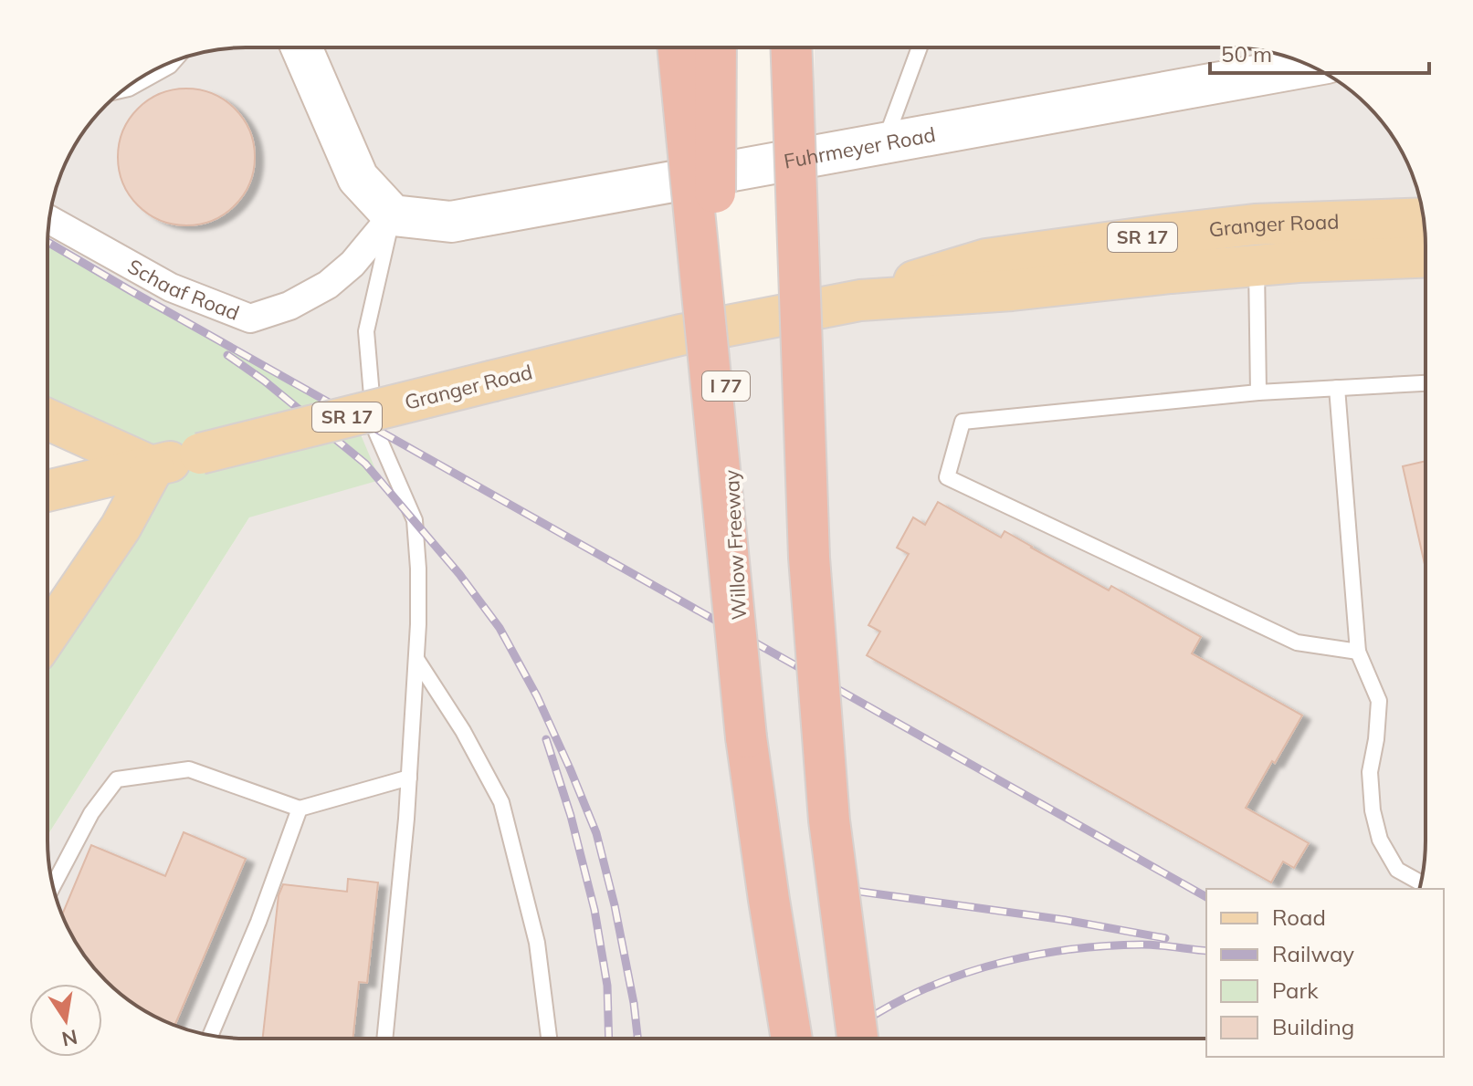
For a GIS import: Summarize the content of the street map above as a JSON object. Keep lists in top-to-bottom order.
{
  "streets": {
    "highway": ["I 77", "Willow Freeway"],
    "main road": ["Granger Road", "SR 17"],
    "street": ["Fuhrmeyer Road", "Schaaf Road"]
  },
  "crossings": [
    ["Fuhrmeyer Road", "Schaaf Road"]
  ],
  "legend": [
    "Road",
    "Railway",
    "Park",
    "Building"
  ],
  "scale_bar": "50 m",
  "north": "bottom"
}
